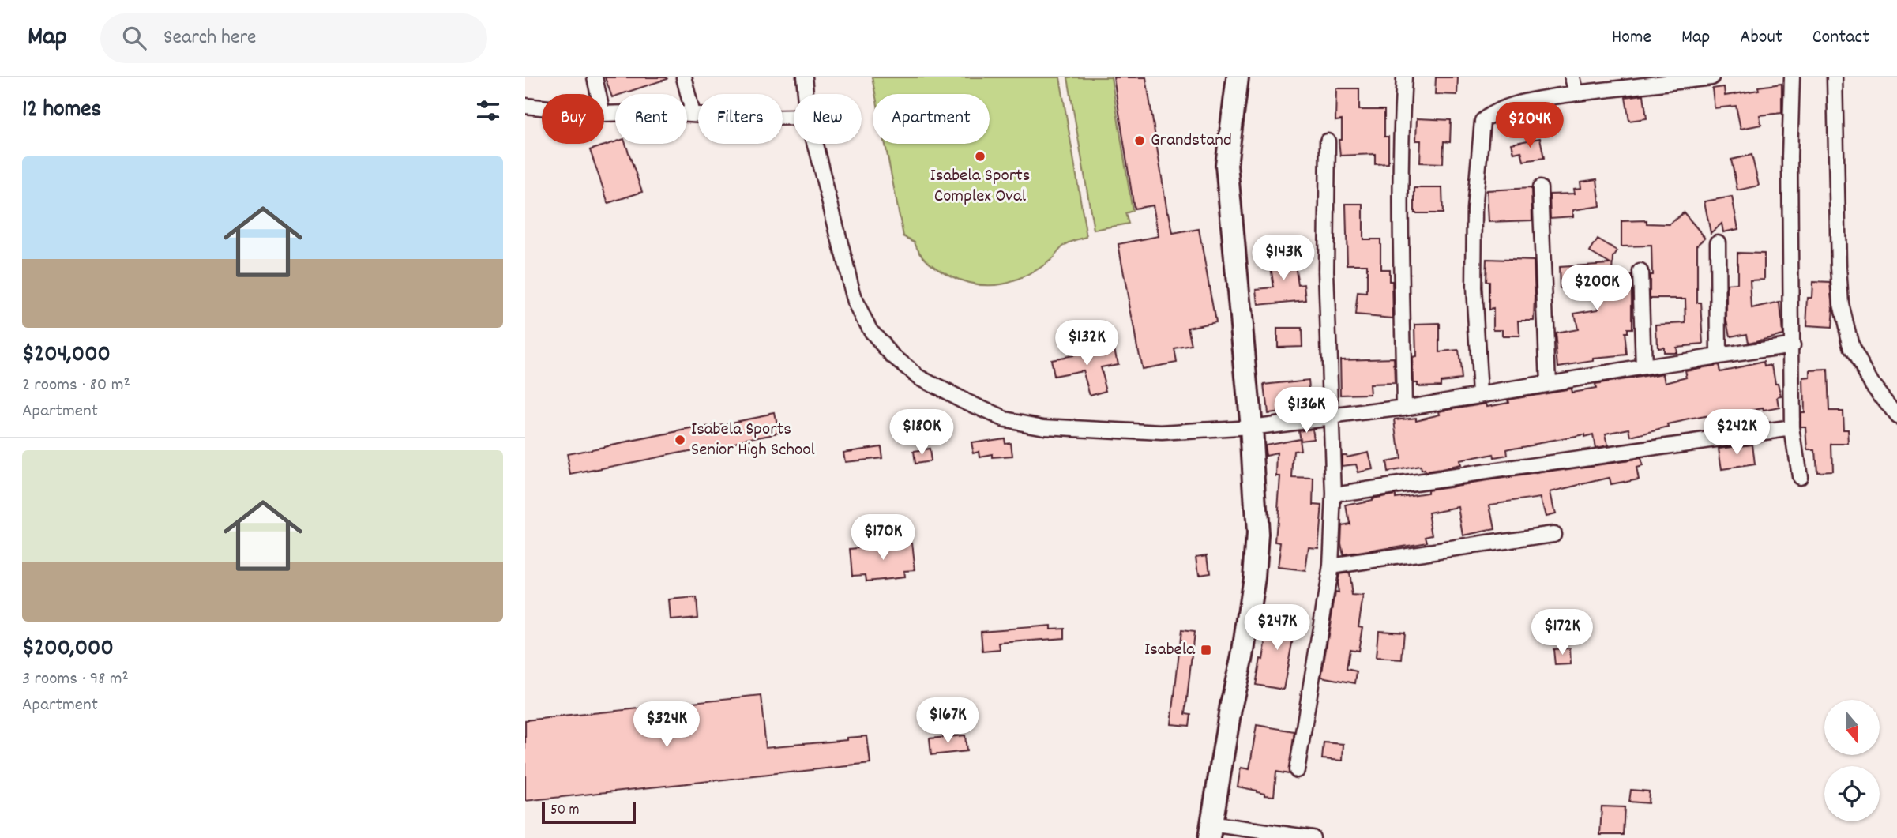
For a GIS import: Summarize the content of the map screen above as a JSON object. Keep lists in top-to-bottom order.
{
  "places": {
    "other": ["Grandstand", "Isabela Sports Complex Oval", "Isabela Sports Senior High School"],
    "transit": ["Isabela"]
  },
  "scale_bar": "50 m",
  "north": "bottom",
  "page": {
    "header": "Map",
    "search": "Search here",
    "nav": [
      "Home",
      "Map",
      "About",
      "Contact"
    ],
    "heading": "12 homes",
    "chip": [
      "Buy",
      "Rent",
      "Filters",
      "New",
      "Apartment"
    ],
    "price": [
      "$204K",
      "$143K",
      "$200K",
      "$132K",
      "$136K",
      "$180K",
      "$242K",
      "$170K",
      "$247K",
      "$172K",
      "$167K",
      "$324K"
    ],
    "list": [
      {
        "name": "$204,000",
        "note": "2 rooms · 80 m² · Apartment"
      },
      {
        "name": "$200,000",
        "note": "3 rooms · 98 m² · Apartment"
      }
    ],
    "scale": "50 m"
  }
}
